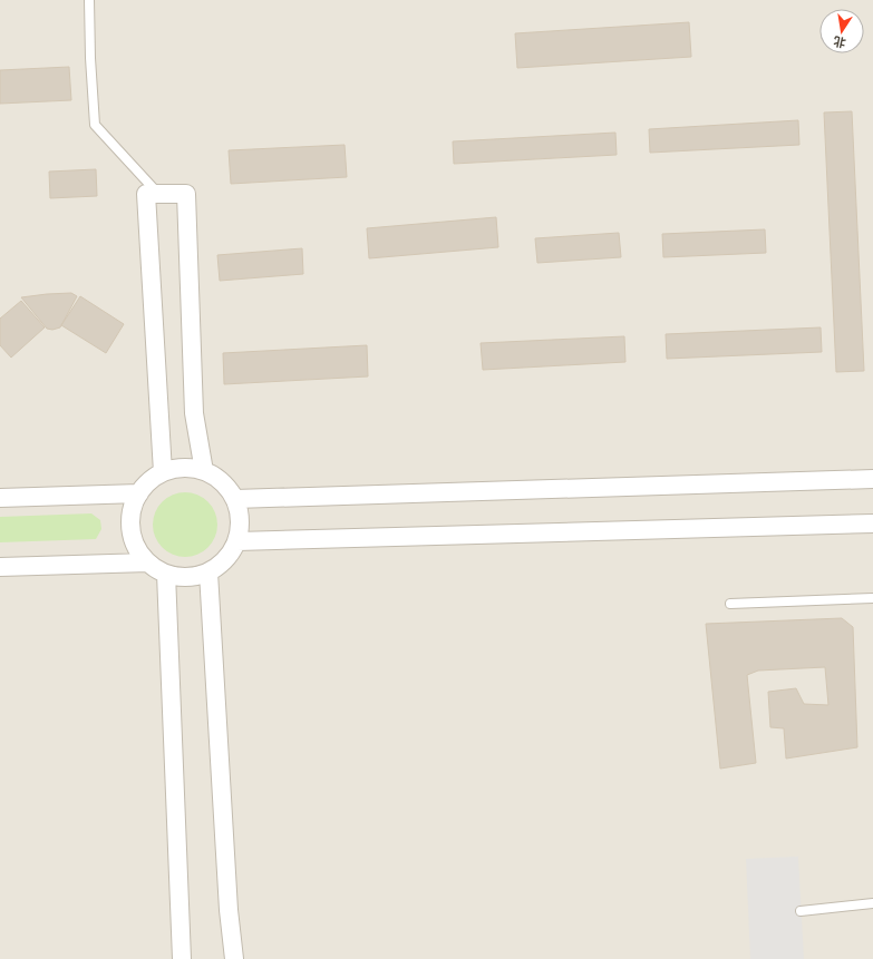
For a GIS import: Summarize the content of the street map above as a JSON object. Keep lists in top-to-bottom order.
{
  "north": "bottom"
}
